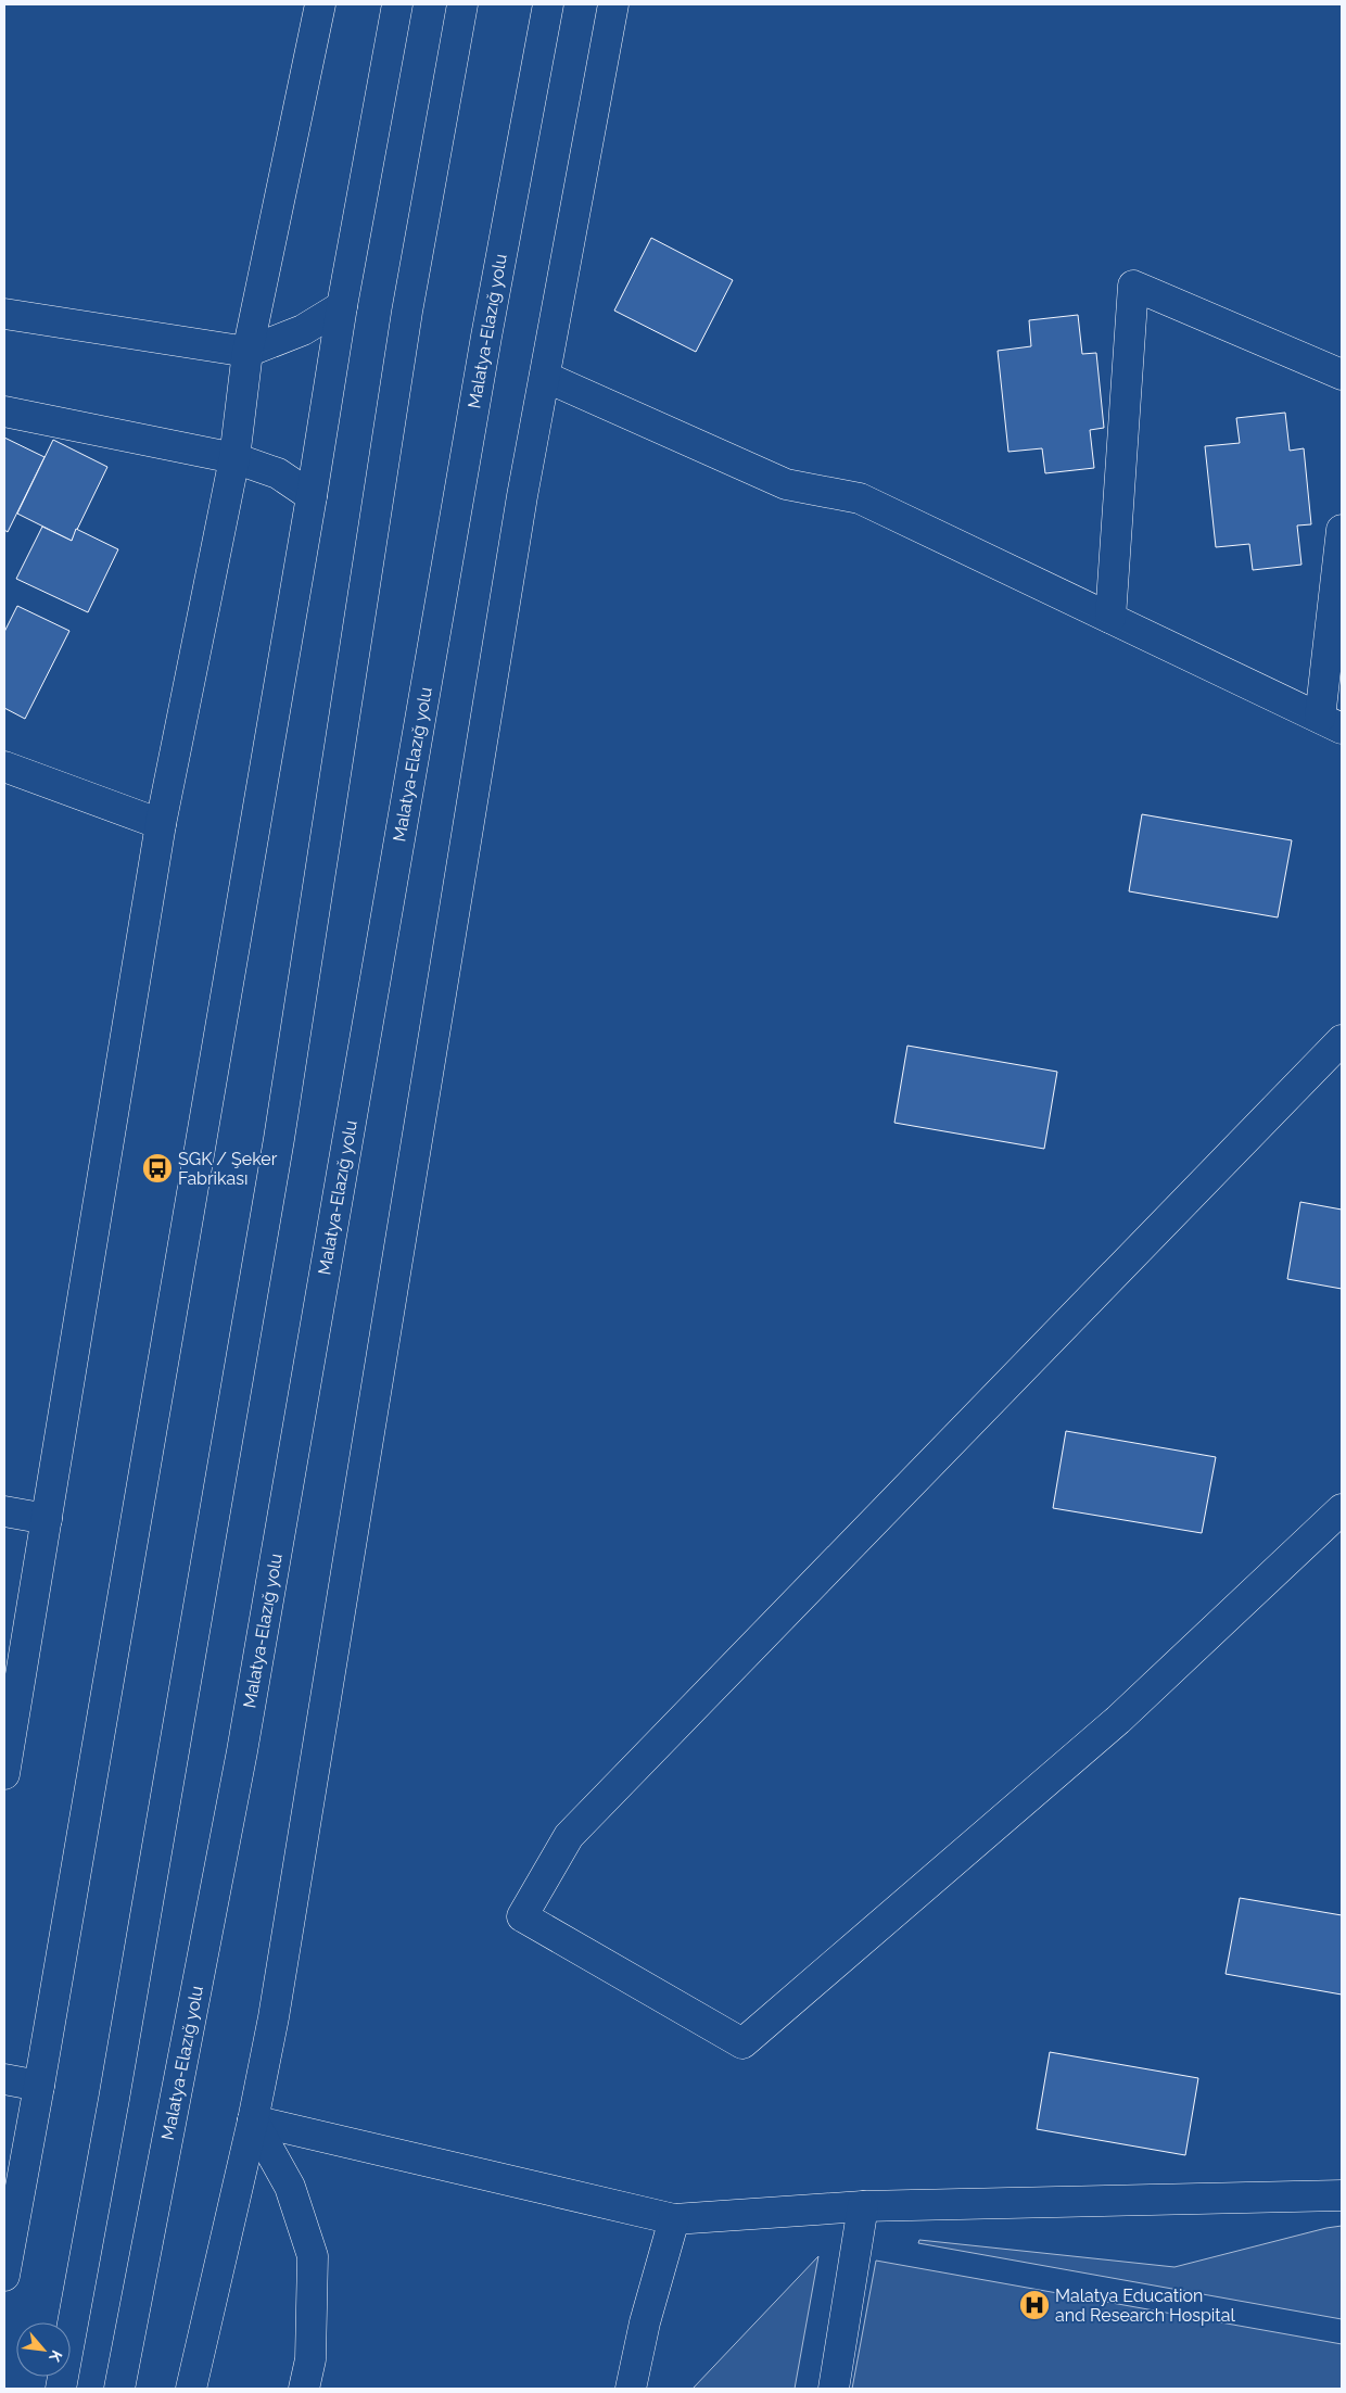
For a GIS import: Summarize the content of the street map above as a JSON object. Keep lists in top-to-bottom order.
{
  "streets": {
    "main road": ["Malatya-Elazığ yolu"]
  },
  "places": {
    "bus stop": ["SGK / Şeker Fabrikası"],
    "hospital": ["Malatya Education and Research Hospital"]
  },
  "north": "bottom right"
}
